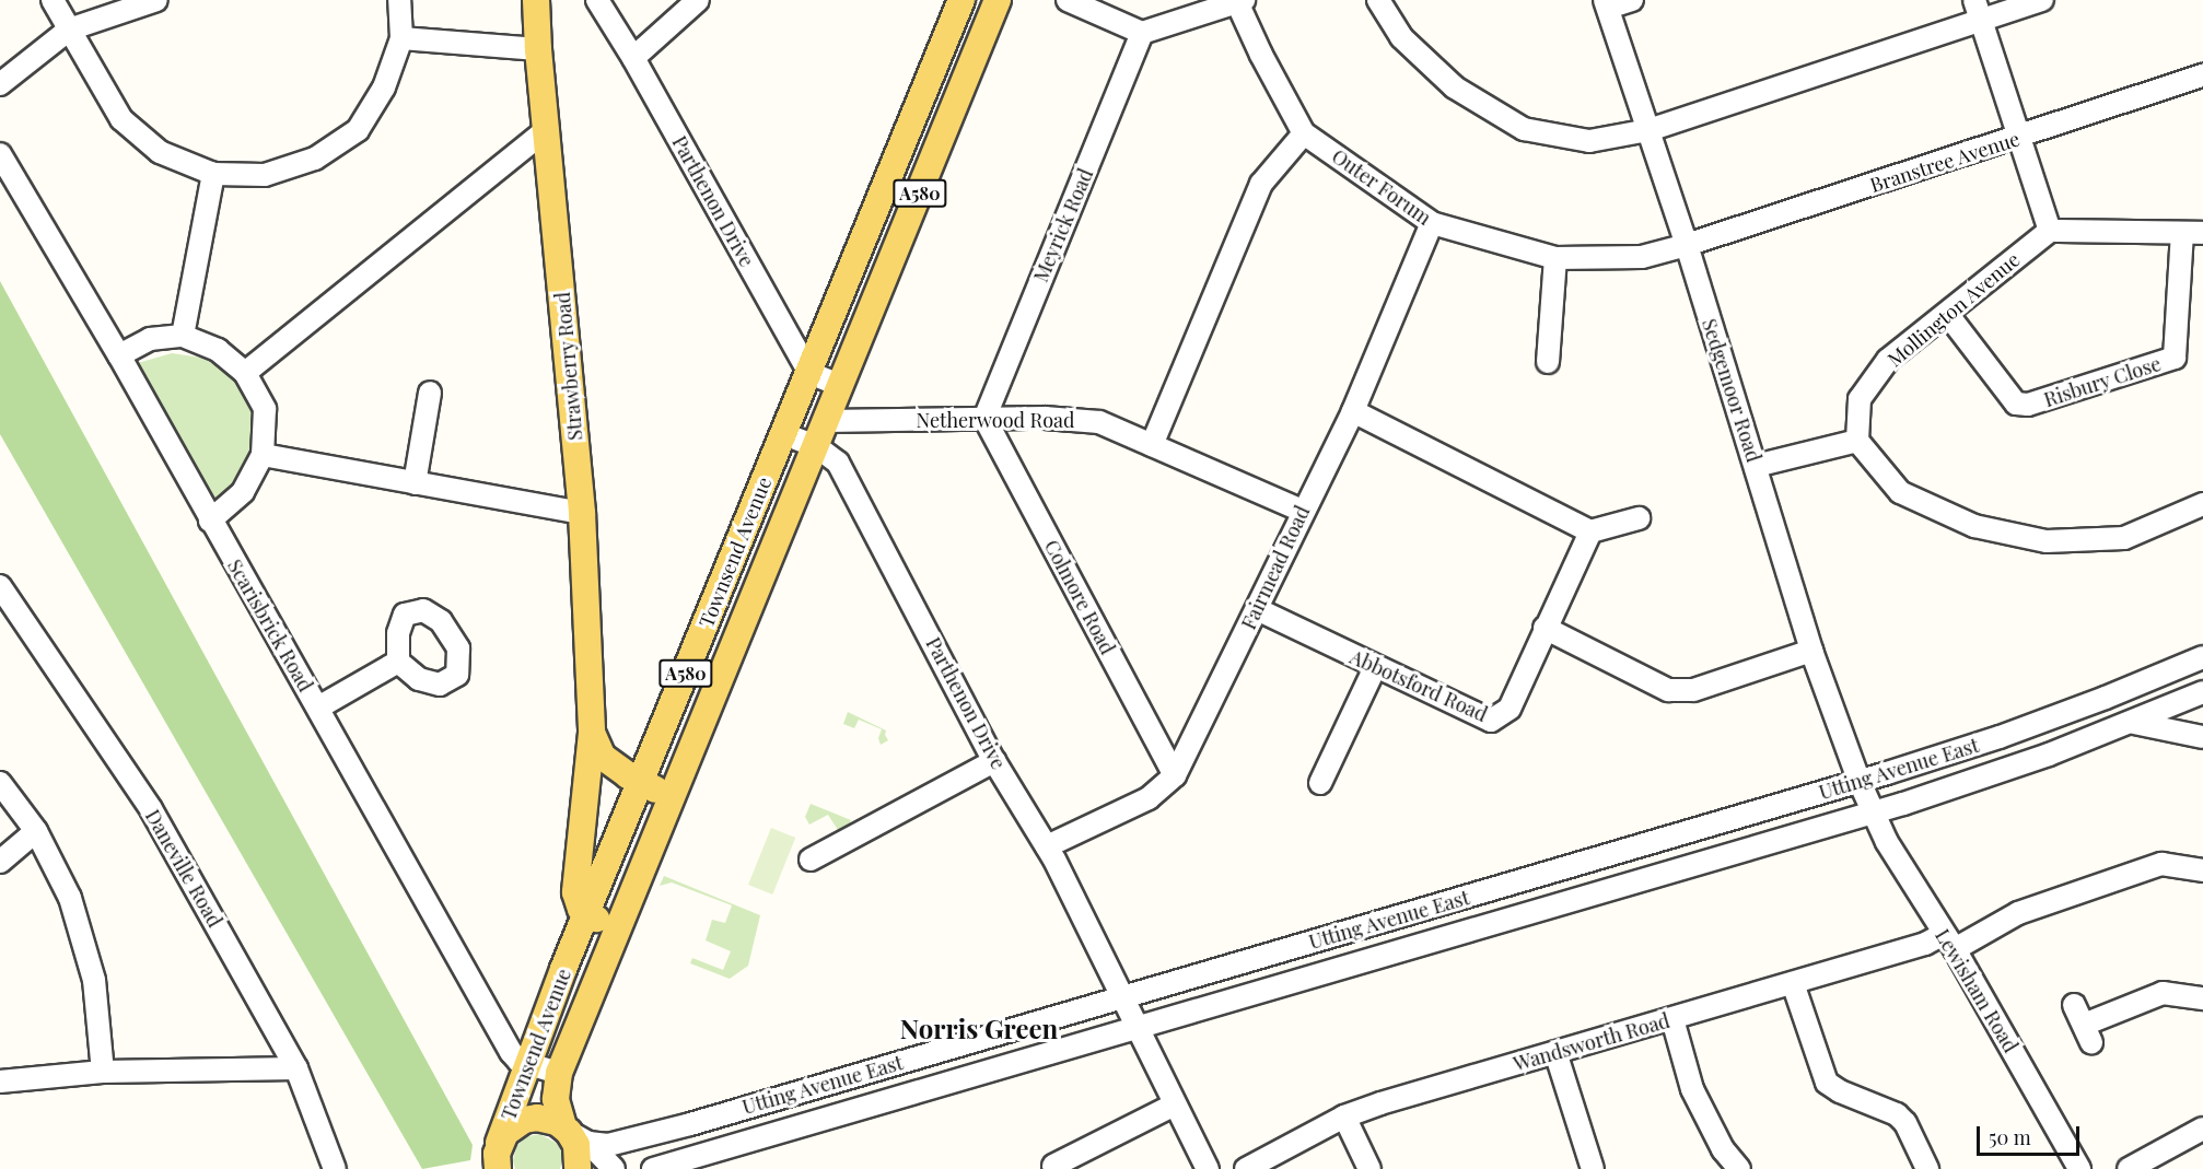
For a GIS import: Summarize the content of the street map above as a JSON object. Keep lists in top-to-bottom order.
{
  "streets": {
    "main road": ["A580", "Strawberry Road", "Townsend Avenue"],
    "street": [
      "Branstree Avenue",
      "Outer Forum",
      "Parthenon Drive",
      "Meyrick Road",
      "Mollington Avenue",
      "Risbury Close",
      "Sedgemoor Road",
      "Netherwood Road",
      "Fairmead Road",
      "Colmore Road",
      "Scarisbrick Road",
      "Abbotsford Road",
      "Utting Avenue East",
      "Daneville Road",
      "Lewisham Road",
      "Wandsworth Road"
    ]
  },
  "crossings": [
    ["Branstree Avenue", "Outer Forum"],
    ["Branstree Avenue", "Sedgemoor Road"],
    ["Outer Forum", "Sedgemoor Road"],
    ["Outer Forum", "Fairmead Road"],
    ["A580", "Townsend Avenue"],
    ["A580", "Utting Avenue East"],
    ["Parthenon Drive", "Townsend Avenue"],
    ["Parthenon Drive", "Fairmead Road"],
    ["Parthenon Drive", "Utting Avenue East"],
    ["Meyrick Road", "Netherwood Road"],
    ["Meyrick Road", "Colmore Road"],
    ["Mollington Avenue", "Risbury Close"],
    ["Strawberry Road", "Townsend Avenue"],
    ["Sedgemoor Road", "Utting Avenue East"],
    ["Sedgemoor Road", "Lewisham Road"],
    ["Netherwood Road", "Townsend Avenue"],
    ["Netherwood Road", "Fairmead Road"],
    ["Netherwood Road", "Colmore Road"],
    ["Townsend Avenue", "Scarisbrick Road"],
    ["Townsend Avenue", "Utting Avenue East"],
    ["Fairmead Road", "Colmore Road"],
    ["Fairmead Road", "Abbotsford Road"],
    ["Utting Avenue East", "Lewisham Road"],
    ["Lewisham Road", "Wandsworth Road"]
  ],
  "districts": ["Norris Green"],
  "scale_bar": "50 m"
}
